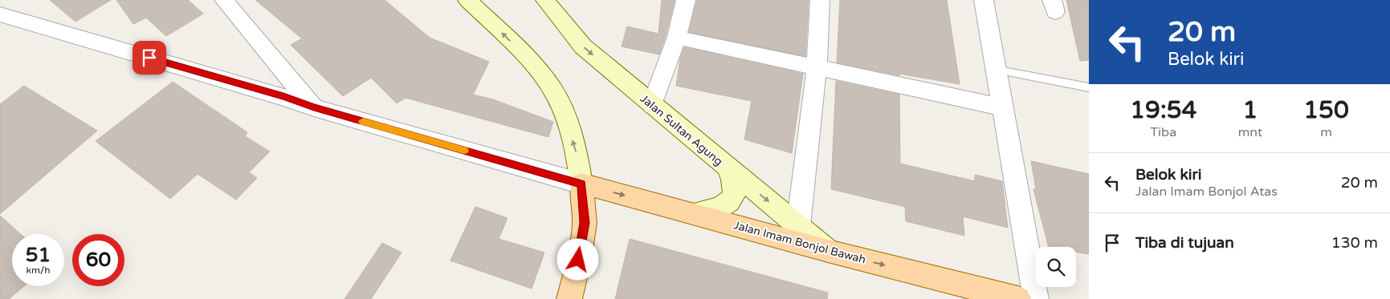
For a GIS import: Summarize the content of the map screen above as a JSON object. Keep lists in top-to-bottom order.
{
  "streets": {
    "main road": ["Jalan Sultan Agung", "Jalan Imam Bonjol Bawah"]
  },
  "crossings": [
    ["Jalan Sultan Agung", "Jalan Imam Bonjol Bawah"]
  ],
  "one_way": ["Jalan Imam Bonjol Bawah"],
  "page": {
    "turn": ["20 m", "Belok kiri"],
    "eta": [
      "19:54",
      "Tiba",
      "1",
      "mnt",
      "150",
      "m"
    ],
    "list": [
      {
        "name": "Belok kiri",
        "note": "Jalan Imam Bonjol Atas",
        "value": "20 m"
      },
      {
        "name": "Tiba di tujuan",
        "value": "130 m"
      }
    ],
    "speed": "51 km/h",
    "limit": "60"
  }
}
